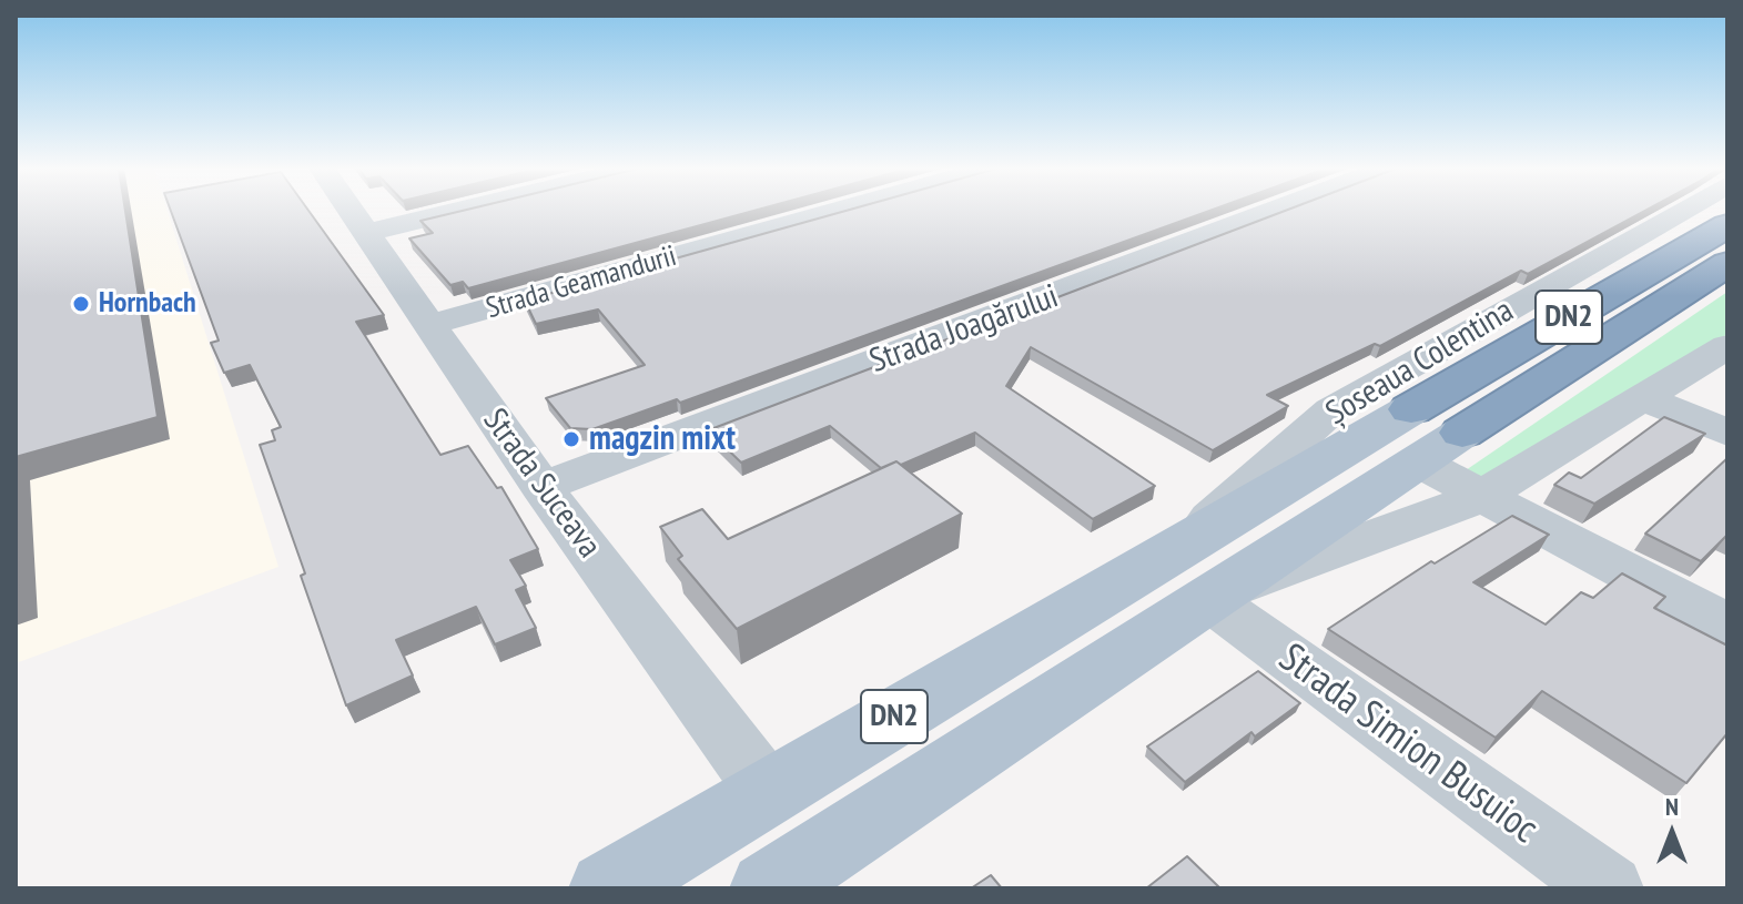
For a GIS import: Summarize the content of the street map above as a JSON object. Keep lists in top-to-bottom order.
{
  "streets": {
    "highway": ["DN2"],
    "main road": ["Șoseaua Colentina"],
    "street": [
      "Strada Geamandurii",
      "Strada Joagărului",
      "Strada Suceava",
      "Strada Simion Busuioc"
    ]
  },
  "crossings": [
    ["Strada Geamandurii", "Strada Suceava"],
    ["DN2", "Șoseaua Colentina"],
    ["Strada Joagărului", "Strada Suceava"],
    ["Șoseaua Colentina", "Strada Suceava"],
    ["Șoseaua Colentina", "Strada Simion Busuioc"]
  ],
  "places": ["Hornbach", "magzin mixt"],
  "north": "top"
}
